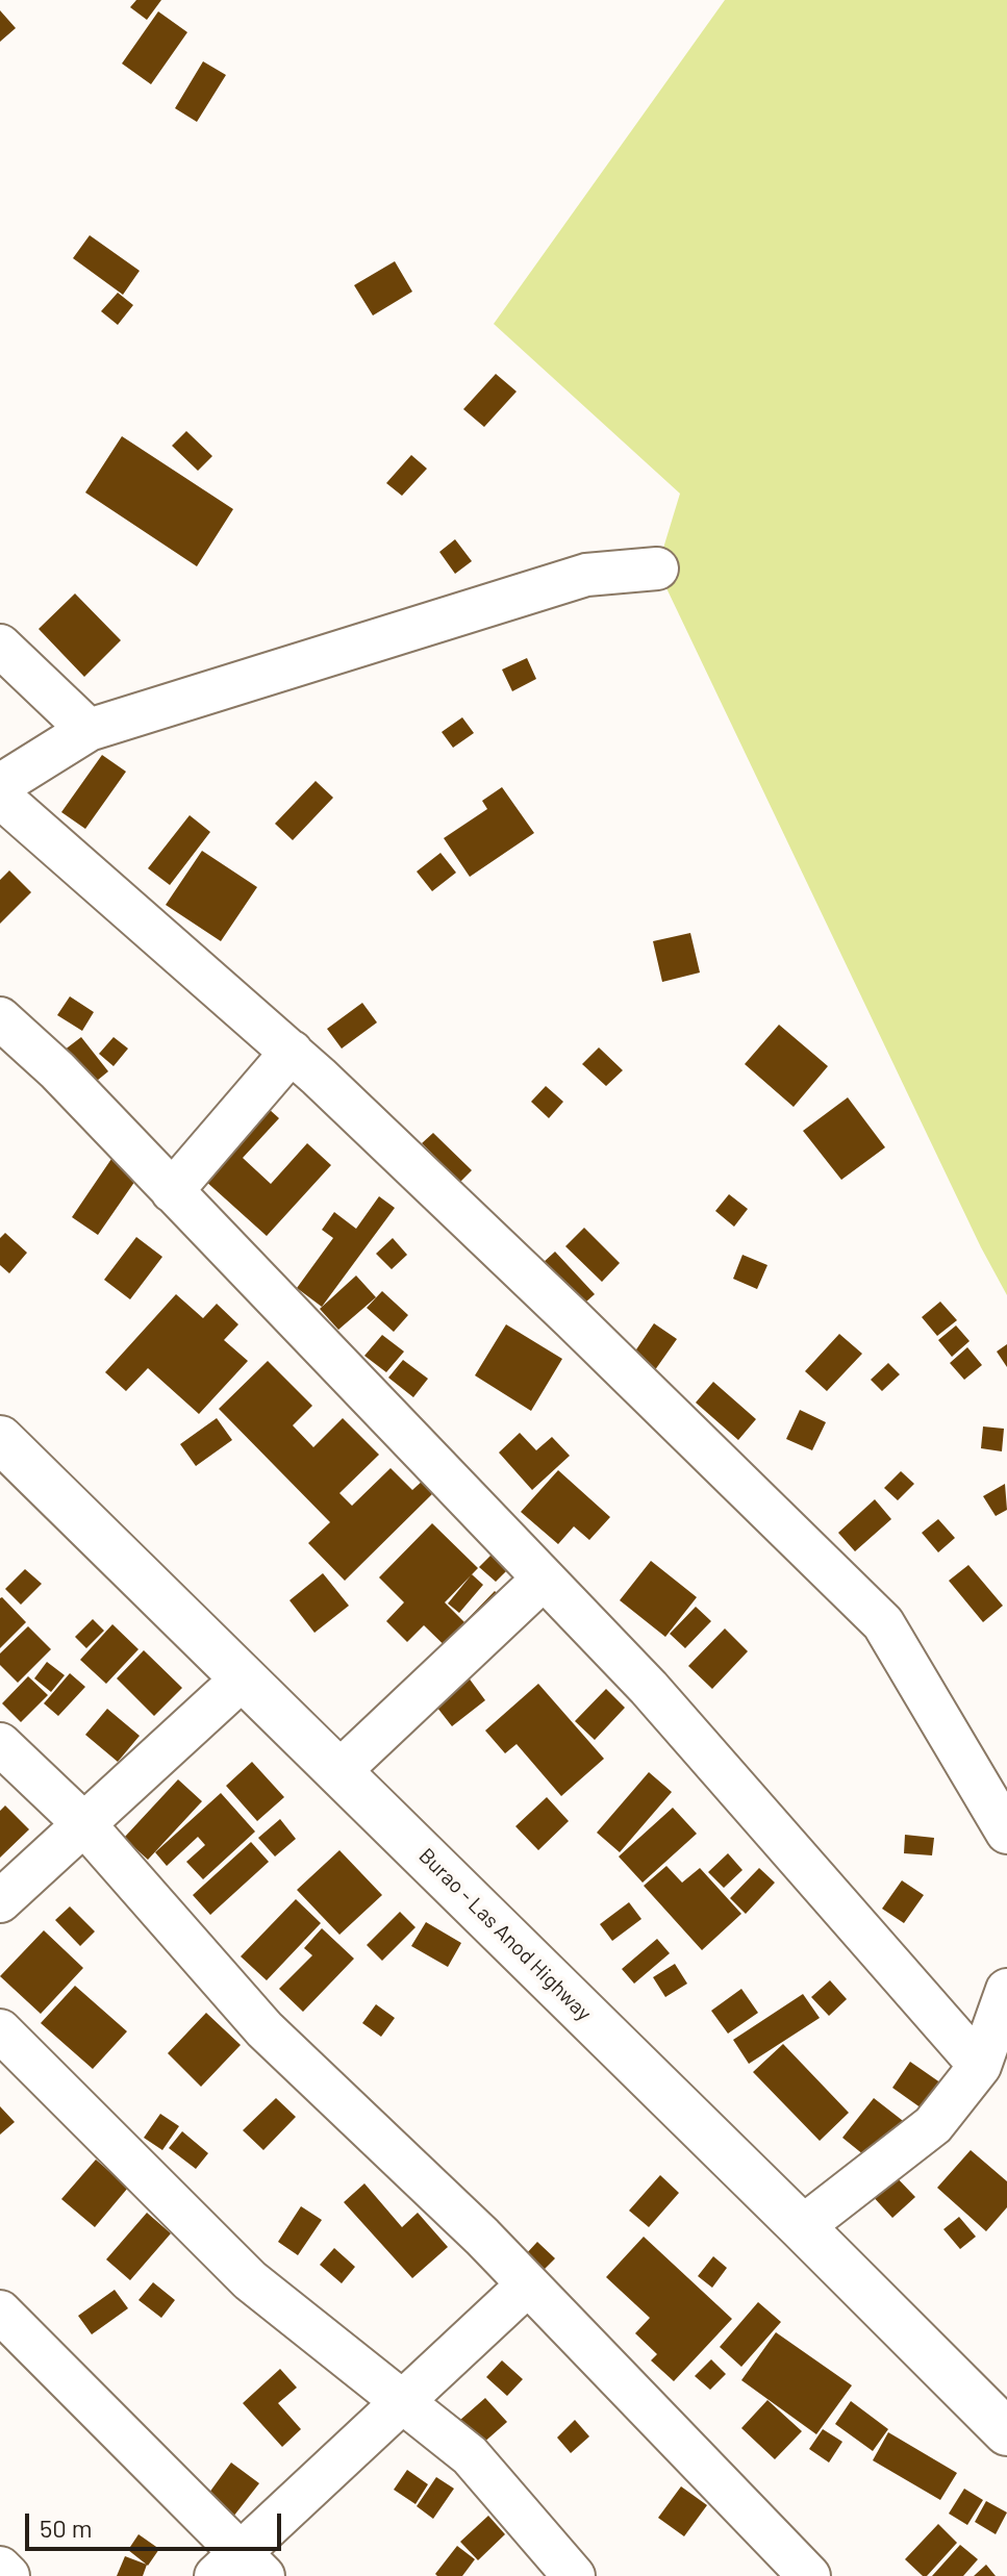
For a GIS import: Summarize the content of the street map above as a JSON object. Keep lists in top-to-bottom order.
{
  "streets": {
    "highway": ["Burao - Las Anod Highway"]
  },
  "scale_bar": "50 m"
}
